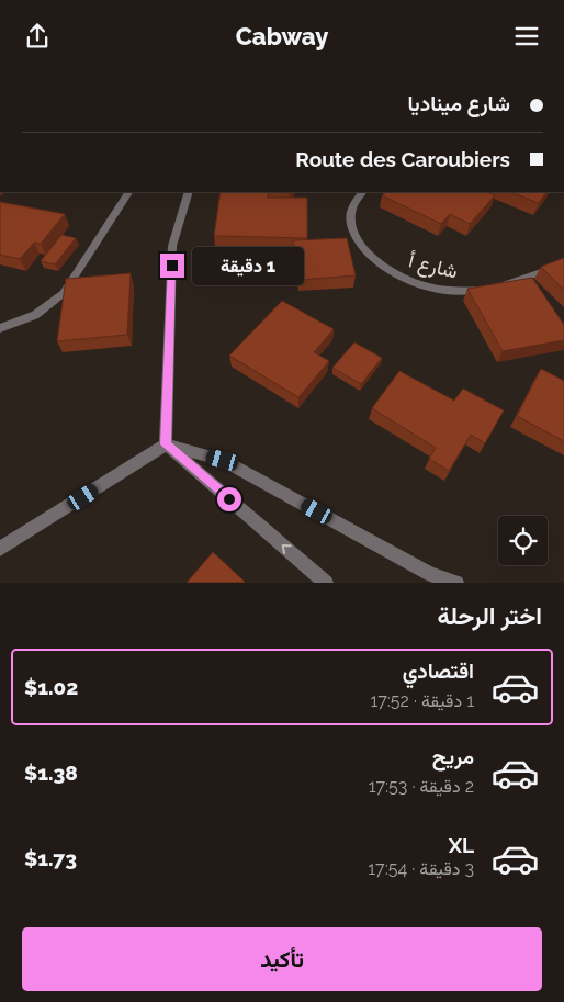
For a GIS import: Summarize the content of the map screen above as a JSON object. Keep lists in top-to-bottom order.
{
  "streets": {
    "street": ["شارع أ"]
  },
  "page": {
    "header": "Cabway",
    "banner": ["شارع ميناديا", "Route des Caroubiers"],
    "bubble": "1 دقيقة",
    "heading": "اختر الرحلة",
    "list": [
      {
        "name": "اقتصادي",
        "note": "1 دقيقة · 17:52",
        "value": "$1.02"
      },
      {
        "name": "مريح",
        "note": "2 دقيقة · 17:53",
        "value": "$1.38"
      },
      {
        "name": "XL",
        "note": "3 دقيقة · 17:54",
        "value": "$1.73"
      }
    ],
    "buttons": "تأكيد"
  }
}
